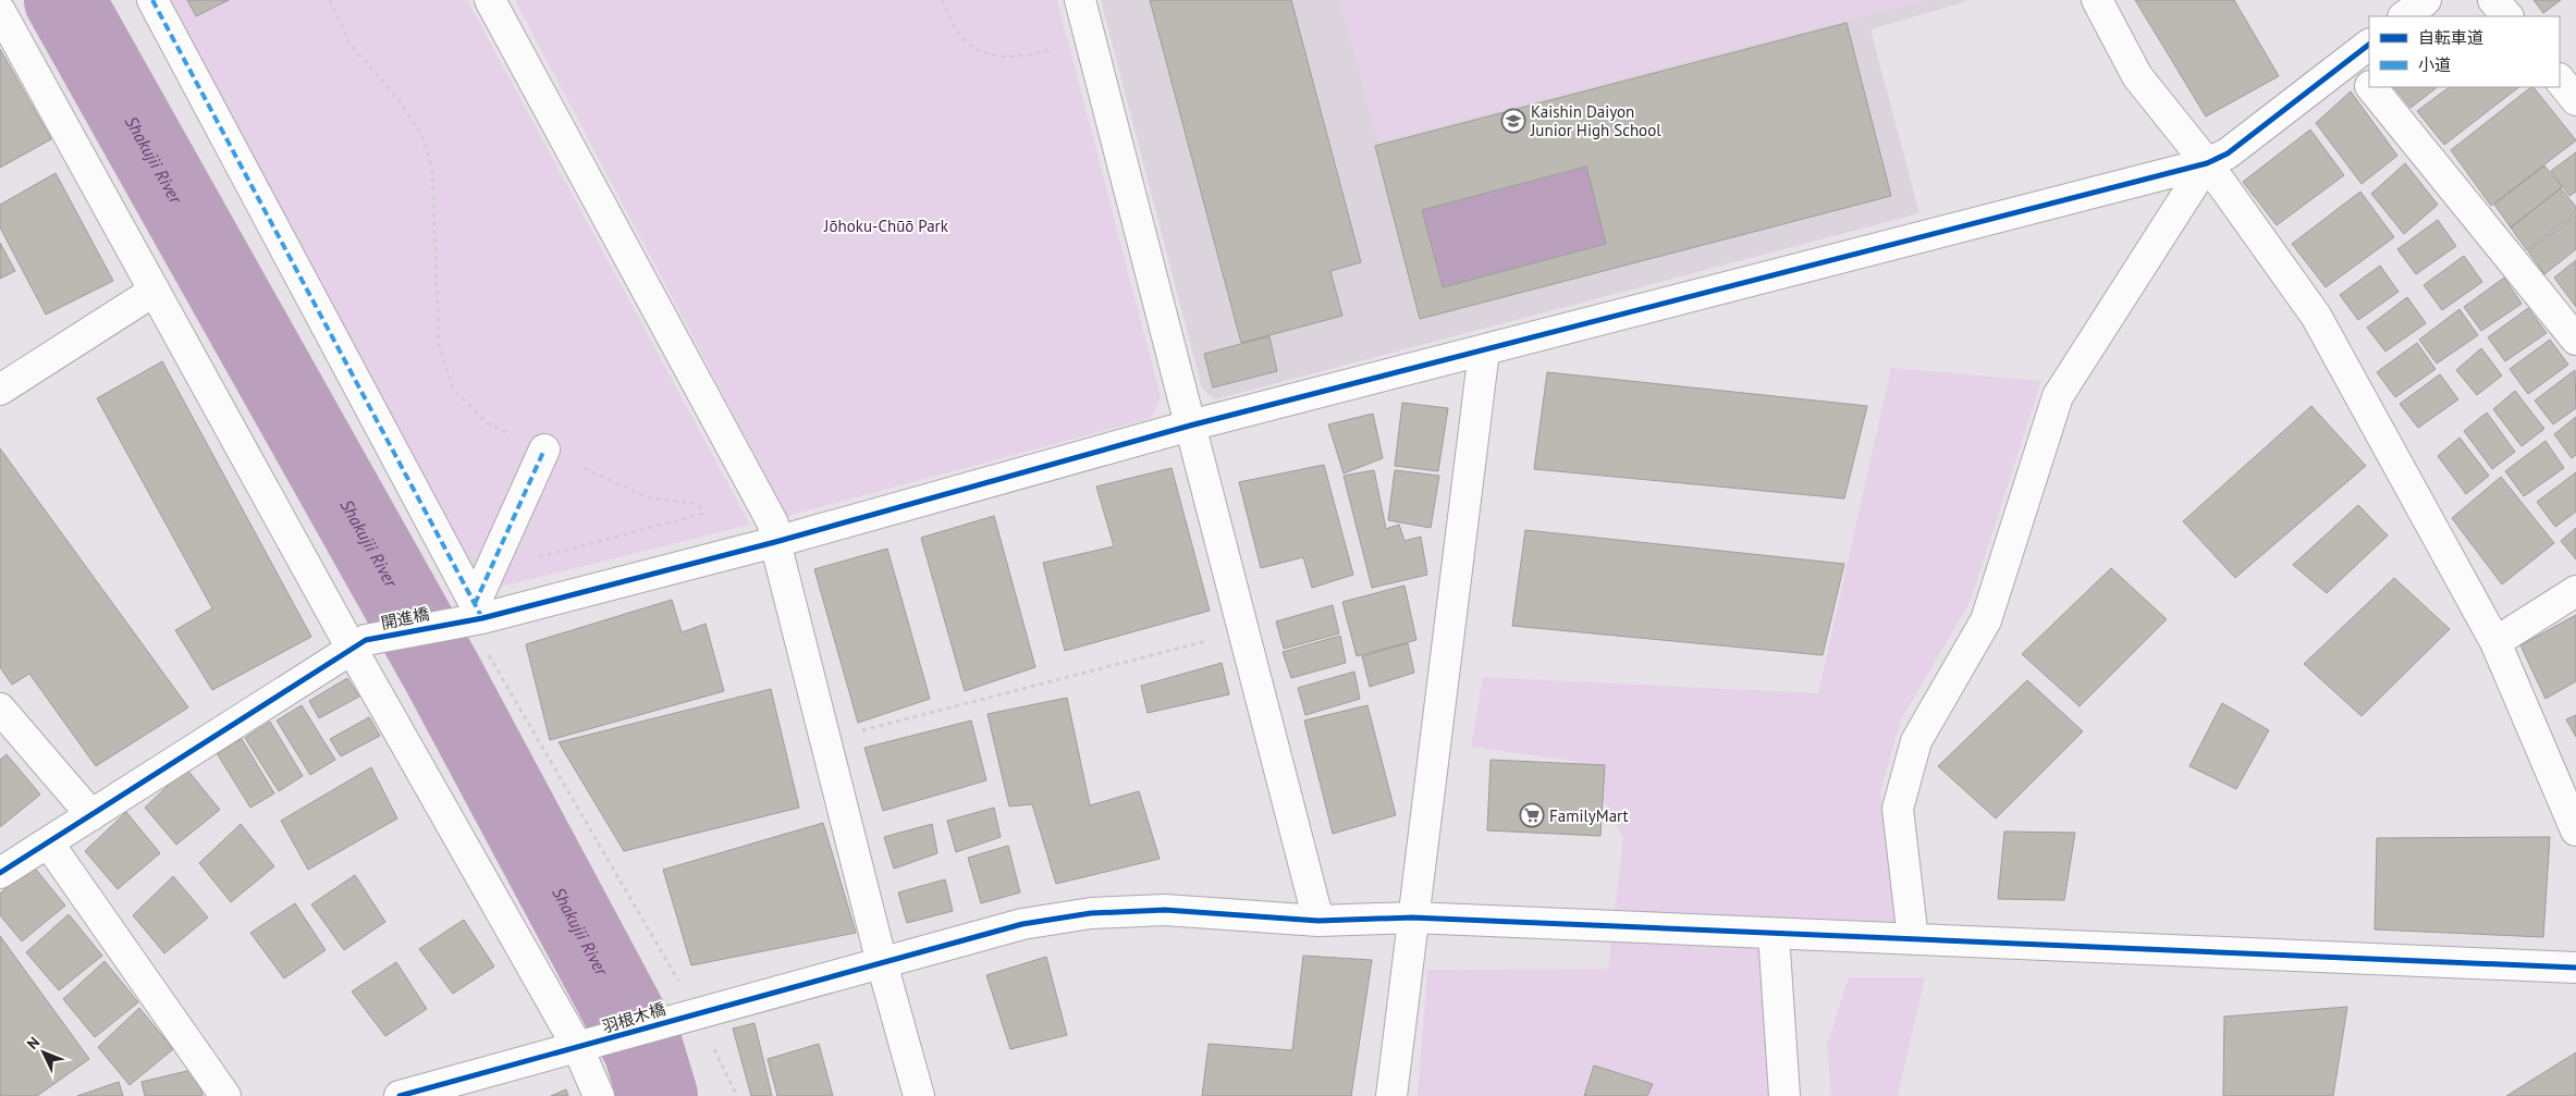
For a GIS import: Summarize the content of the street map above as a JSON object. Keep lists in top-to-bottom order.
{
  "streets": {
    "street": ["開進橋", "羽根木橋"]
  },
  "water": ["Shakujii River"],
  "parks": ["Jōhoku-Chūō Park"],
  "places": {
    "school or university": ["Kaishin Daiyon Junior High School"],
    "supermarket": ["FamilyMart"]
  },
  "legend": ["自転車道", "小道"],
  "north": "top left"
}
